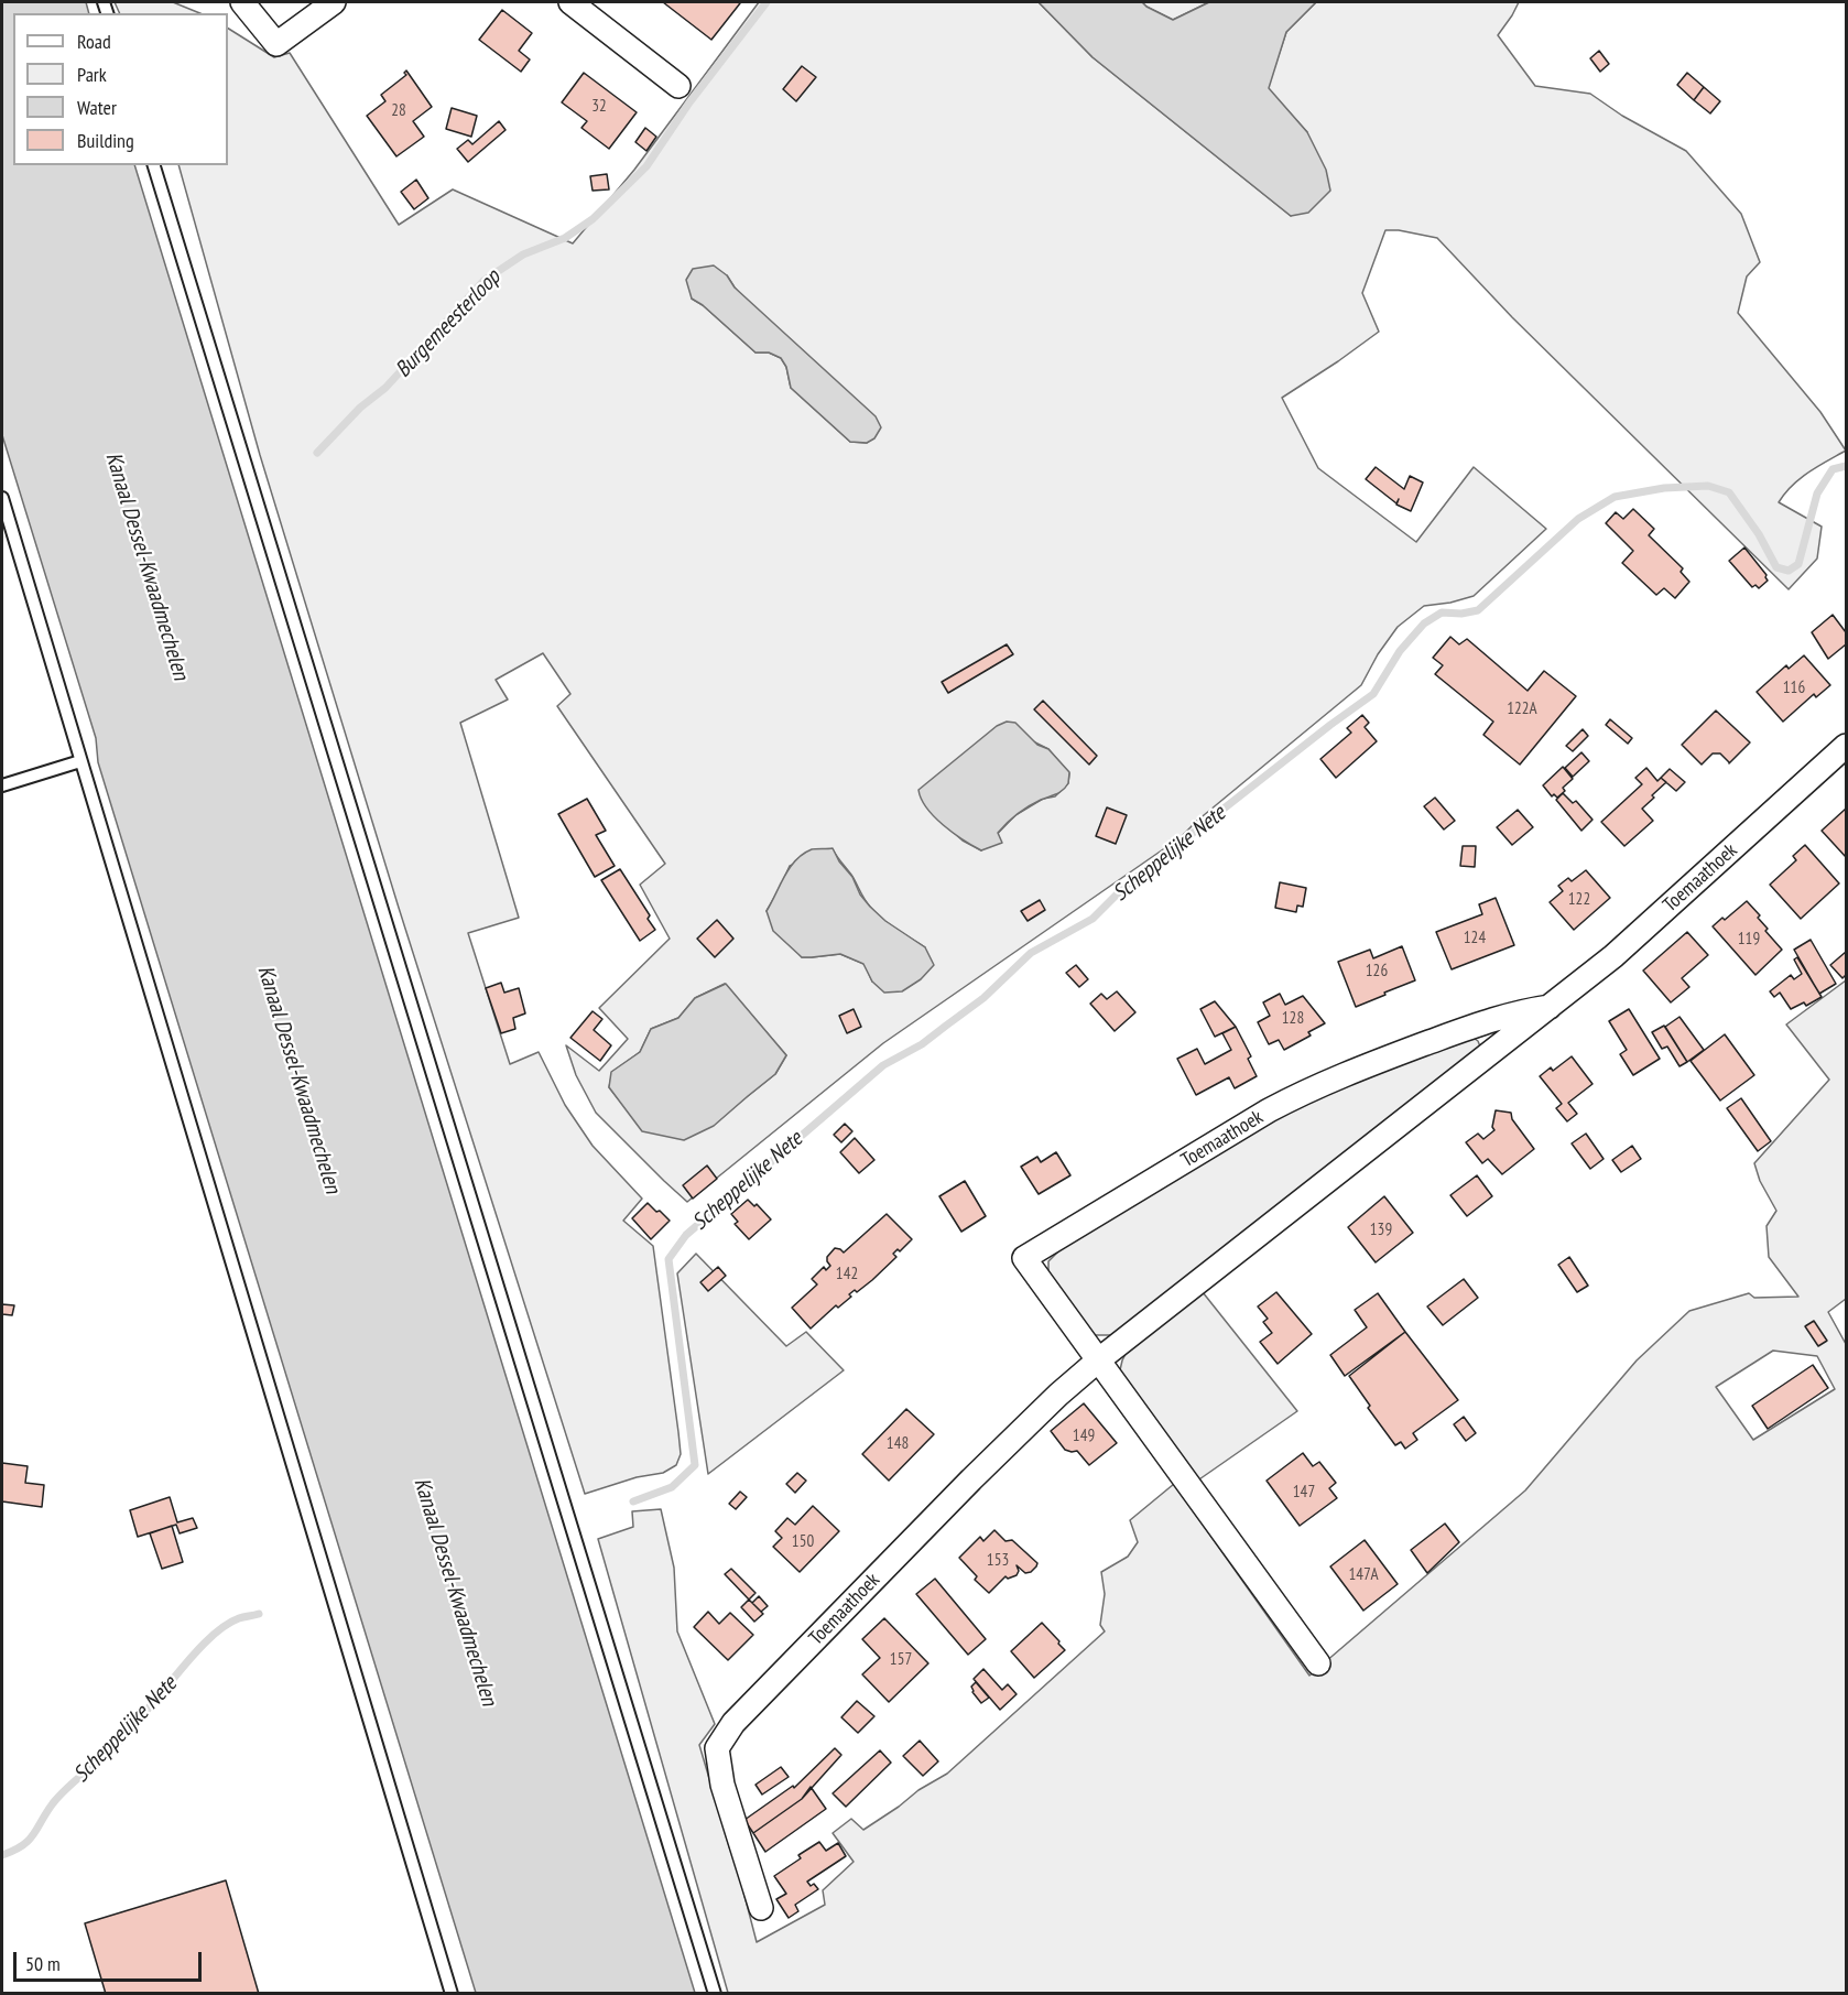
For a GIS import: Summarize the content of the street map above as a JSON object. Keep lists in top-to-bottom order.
{
  "streets": {
    "street": ["Toemaathoek"]
  },
  "water": ["Burgemeesterloop", "Kanaal Dessel-Kwaadmechelen", "Scheppelijke Nete"],
  "house_numbers": [
    "32",
    "28",
    "116",
    "122A",
    "122",
    "124",
    "119",
    "126",
    "128",
    "139",
    "142",
    "149",
    "148",
    "147",
    "150",
    "153",
    "147A",
    "157"
  ],
  "legend": [
    "Road",
    "Park",
    "Water",
    "Building"
  ],
  "scale_bar": "50 m"
}
